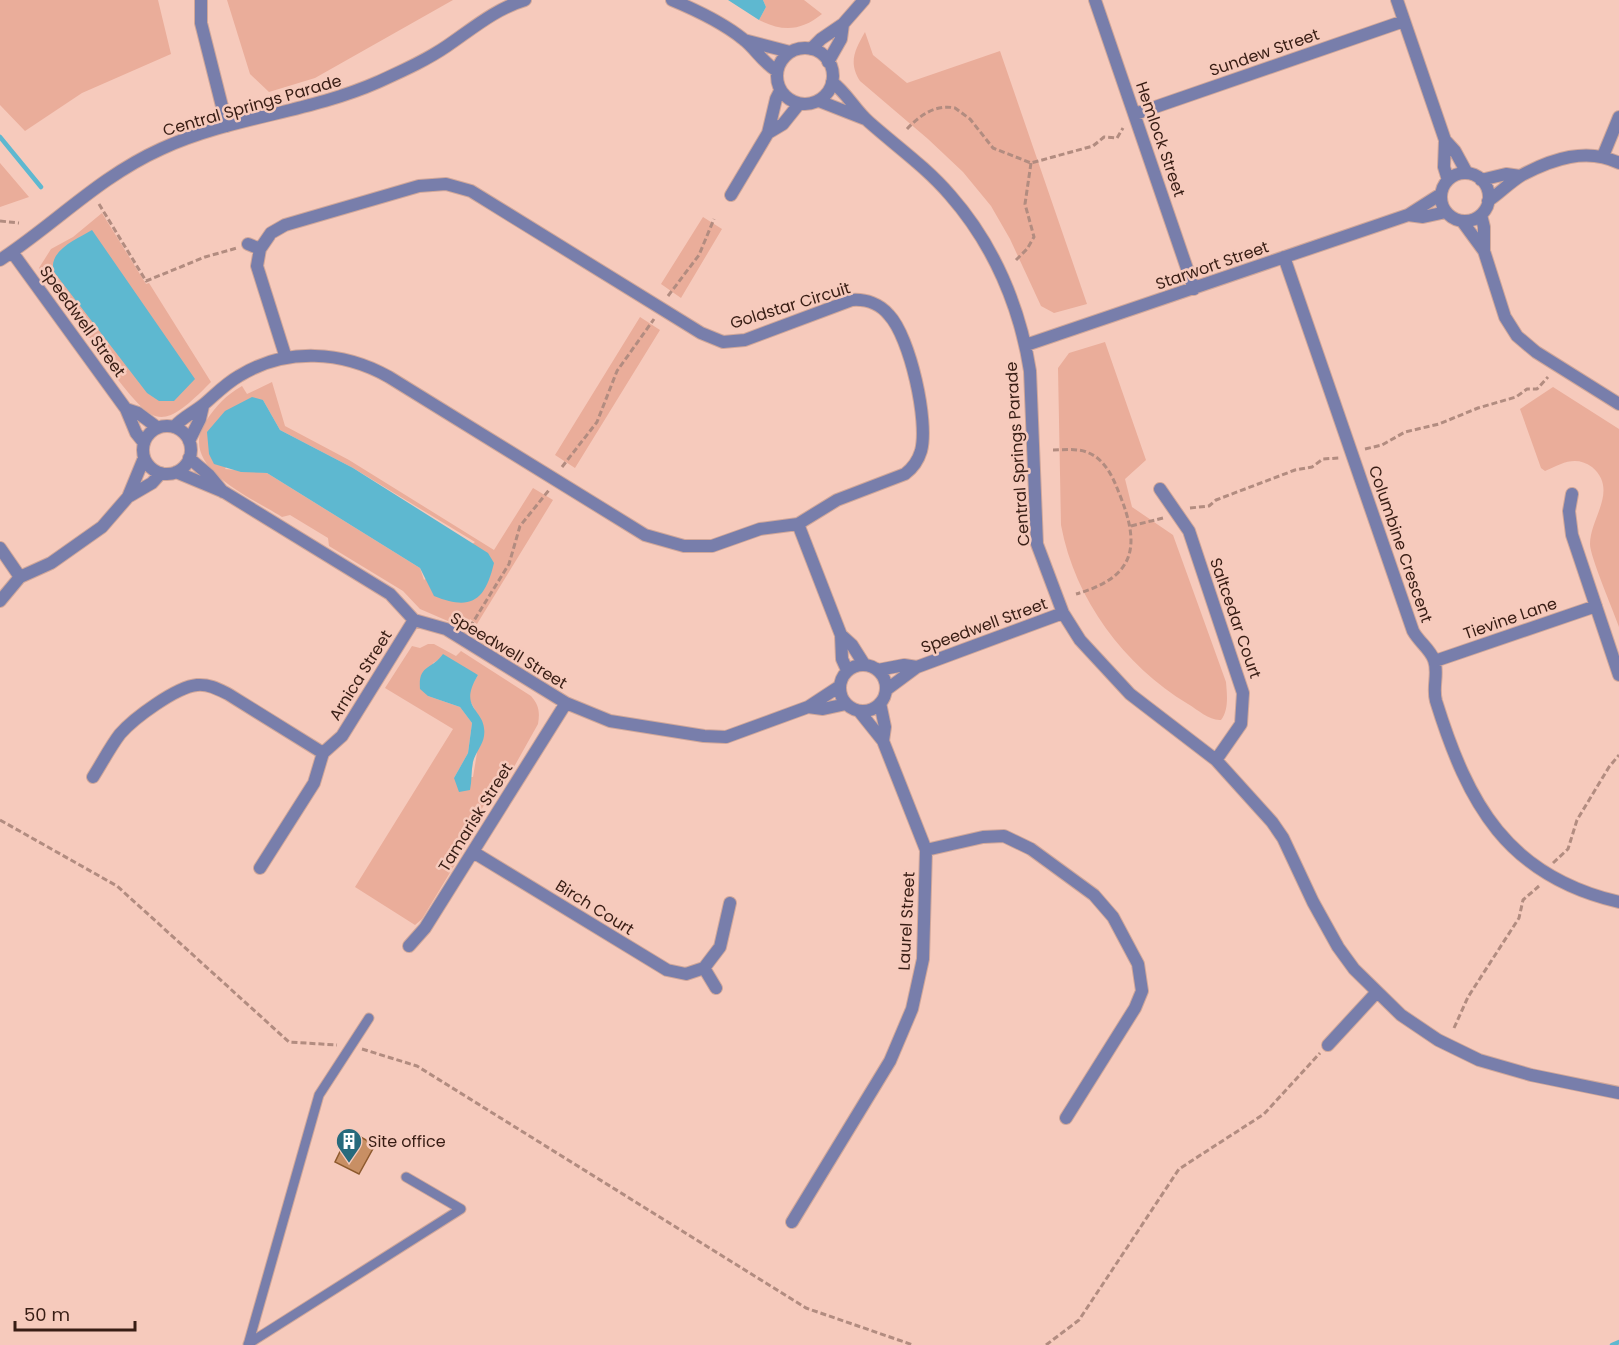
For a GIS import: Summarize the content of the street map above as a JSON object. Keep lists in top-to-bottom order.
{
  "streets": {
    "street": [
      "Sundew Street",
      "Central Springs Parade",
      "Hemlock Street",
      "Starwort Street",
      "Goldstar Circuit",
      "Speedwell Street",
      "Columbine Crescent",
      "Saltcedar Court",
      "Tievine Lane",
      "Arnica Street",
      "Tamarisk Street",
      "Birch Court",
      "Laurel Street"
    ]
  },
  "crossings": [
    ["Sundew Street", "Hemlock Street"],
    ["Central Springs Parade", "Starwort Street"],
    ["Central Springs Parade", "Speedwell Street"],
    ["Central Springs Parade", "Saltcedar Court"],
    ["Hemlock Street", "Starwort Street"],
    ["Starwort Street", "Columbine Crescent"],
    ["Goldstar Circuit", "Speedwell Street"],
    ["Speedwell Street", "Arnica Street"],
    ["Speedwell Street", "Tamarisk Street"],
    ["Speedwell Street", "Laurel Street"],
    ["Columbine Crescent", "Tievine Lane"],
    ["Tamarisk Street", "Birch Court"]
  ],
  "places": {
    "building": ["Site office"]
  },
  "scale_bar": "50 m"
}
